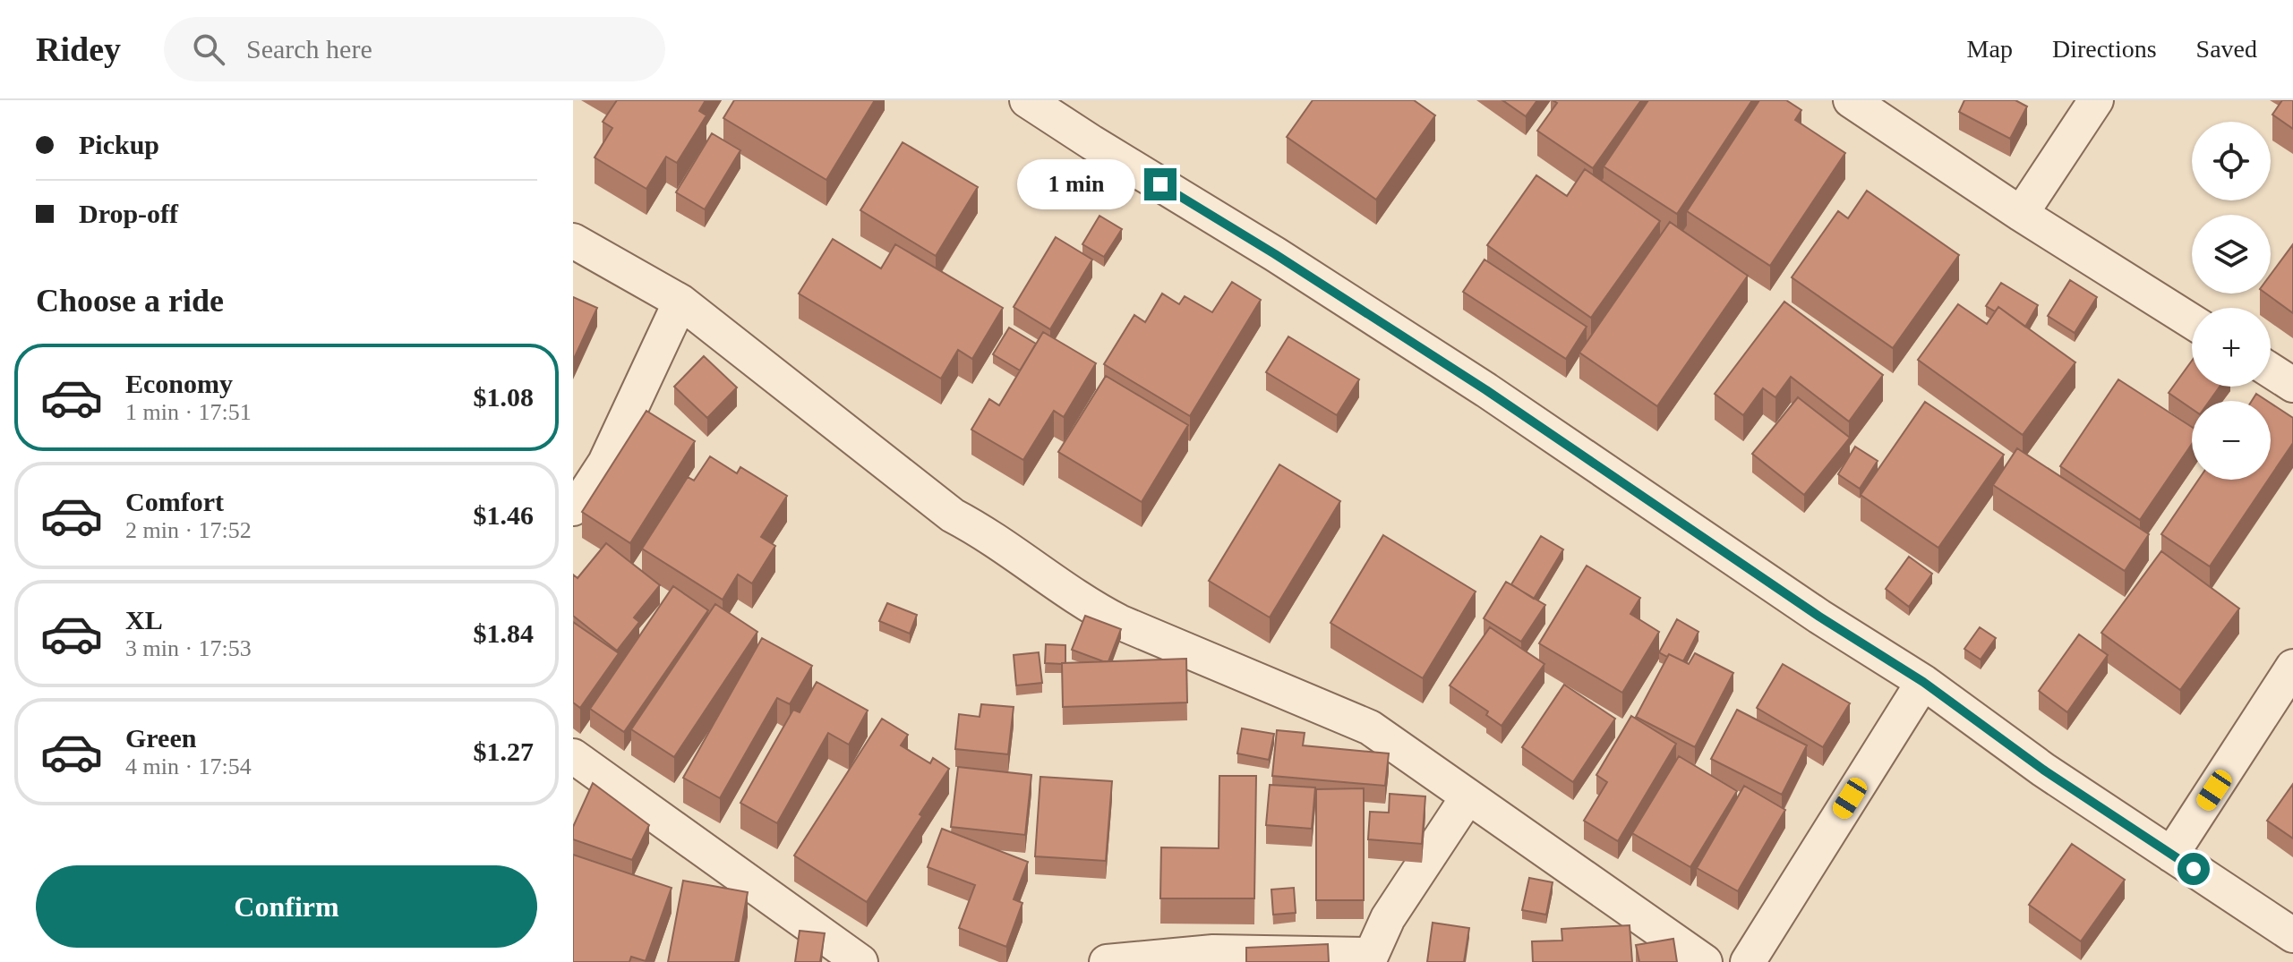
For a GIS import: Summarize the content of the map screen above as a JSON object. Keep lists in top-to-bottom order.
{
  "page": {
    "header": "Ridey",
    "search": "Search here",
    "nav": ["Map", "Directions", "Saved"],
    "banner": ["Pickup", "Drop-off"],
    "map_buttons": ["+", "−"],
    "bubble": "1 min",
    "heading": "Choose a ride",
    "list": [
      {
        "name": "Economy",
        "note": "1 min · 17:51",
        "value": "$1.08"
      },
      {
        "name": "Comfort",
        "note": "2 min · 17:52",
        "value": "$1.46"
      },
      {
        "name": "XL",
        "note": "3 min · 17:53",
        "value": "$1.84"
      },
      {
        "name": "Green",
        "note": "4 min · 17:54",
        "value": "$1.27"
      }
    ],
    "buttons": "Confirm"
  }
}
